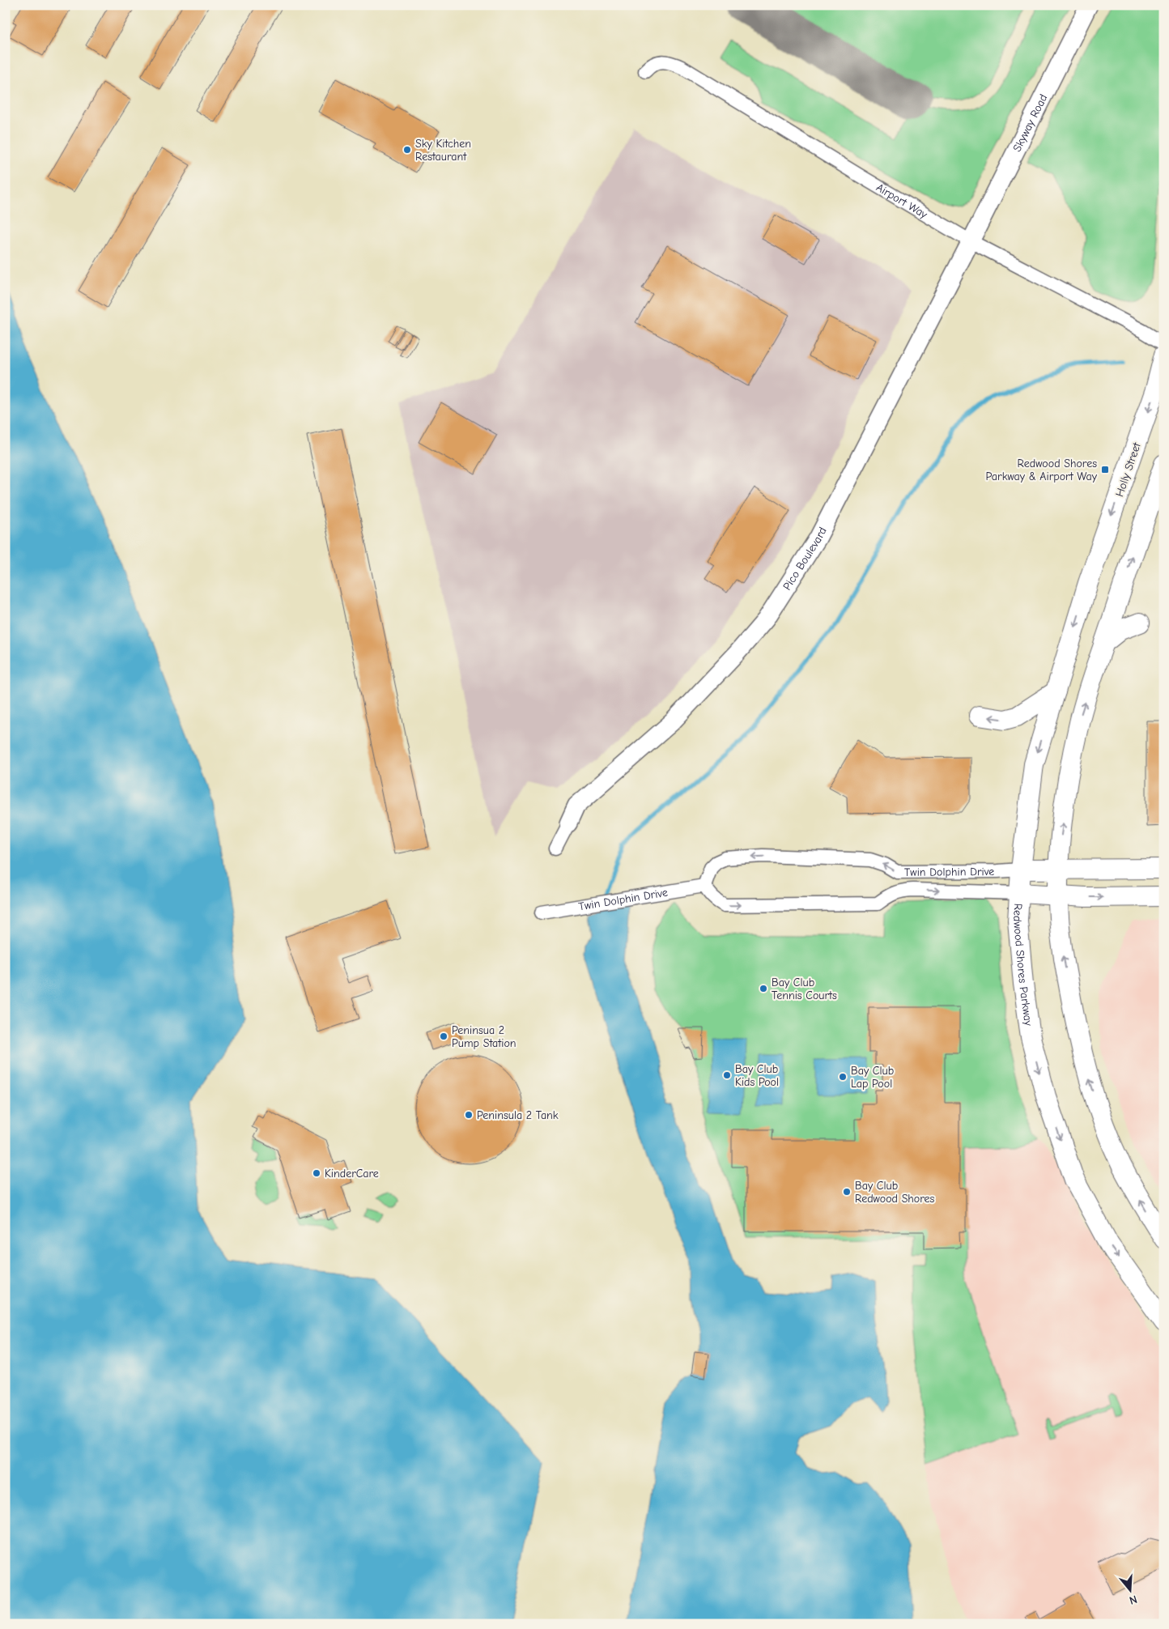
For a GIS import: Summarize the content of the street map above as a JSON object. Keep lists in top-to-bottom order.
{
  "streets": {
    "main road": ["Holly Street", "Twin Dolphin Drive", "Redwood Shores Parkway"],
    "street": ["Skyway Road", "Airport Way", "Pico Boulevard"]
  },
  "crossings": [
    ["Skyway Road", "Airport Way"],
    ["Skyway Road", "Pico Boulevard"],
    ["Airport Way", "Pico Boulevard"],
    ["Holly Street", "Redwood Shores Parkway"],
    ["Twin Dolphin Drive", "Redwood Shores Parkway"]
  ],
  "places": {
    "other": [
      "Sky Kitchen Restaurant",
      "Bay Club Tennis Courts",
      "Peninsua 2 Pump Station",
      "Bay Club Kids Pool",
      "Bay Club Lap Pool",
      "Peninsula 2 Tank",
      "KinderCare",
      "Bay Club Redwood Shores"
    ],
    "transit": ["Redwood Shores Parkway & Airport Way"]
  },
  "north": "bottom"
}
